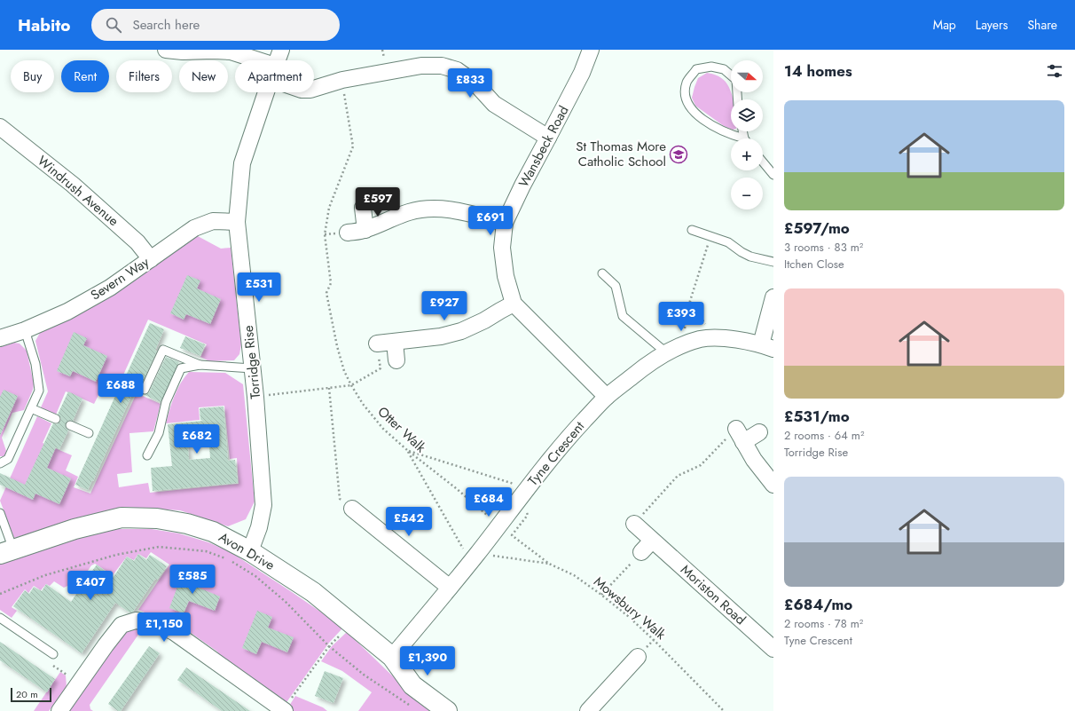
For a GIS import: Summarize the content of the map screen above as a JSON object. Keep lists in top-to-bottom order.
{
  "streets": {
    "street": [
      "Wansbeck Road",
      "Windrush Avenue",
      "Severn Way",
      "Torridge Rise",
      "Tyne Crescent",
      "Avon Drive",
      "Moriston Road"
    ],
    "path": ["Otter Walk", "Mowsbury Walk"]
  },
  "crossings": [
    ["Wansbeck Road", "Tyne Crescent"],
    ["Windrush Avenue", "Severn Way"],
    ["Severn Way", "Torridge Rise"],
    ["Torridge Rise", "Avon Drive"],
    ["Tyne Crescent", "Avon Drive"]
  ],
  "places": {
    "school or university": ["St Thomas More Catholic School"]
  },
  "scale_bar": "20 m",
  "north": "right",
  "page": {
    "header": "Habito",
    "search": "Search here",
    "nav": ["Map", "Layers", "Share"],
    "heading": "14 homes",
    "map_buttons": ["+", "−"],
    "chip": [
      "Buy",
      "Rent",
      "Filters",
      "New",
      "Apartment"
    ],
    "price": [
      "£833",
      "£597",
      "£691",
      "£531",
      "£927",
      "£393",
      "£688",
      "£682",
      "£684",
      "£542",
      "£585",
      "£407",
      "£1,150",
      "£1,390"
    ],
    "list": [
      {
        "name": "£597/mo",
        "note": "3 rooms · 83 m² · Itchen Close"
      },
      {
        "name": "£531/mo",
        "note": "2 rooms · 64 m² · Torridge Rise"
      },
      {
        "name": "£684/mo",
        "note": "2 rooms · 78 m² · Tyne Crescent"
      }
    ],
    "scale": "20 m"
  }
}
